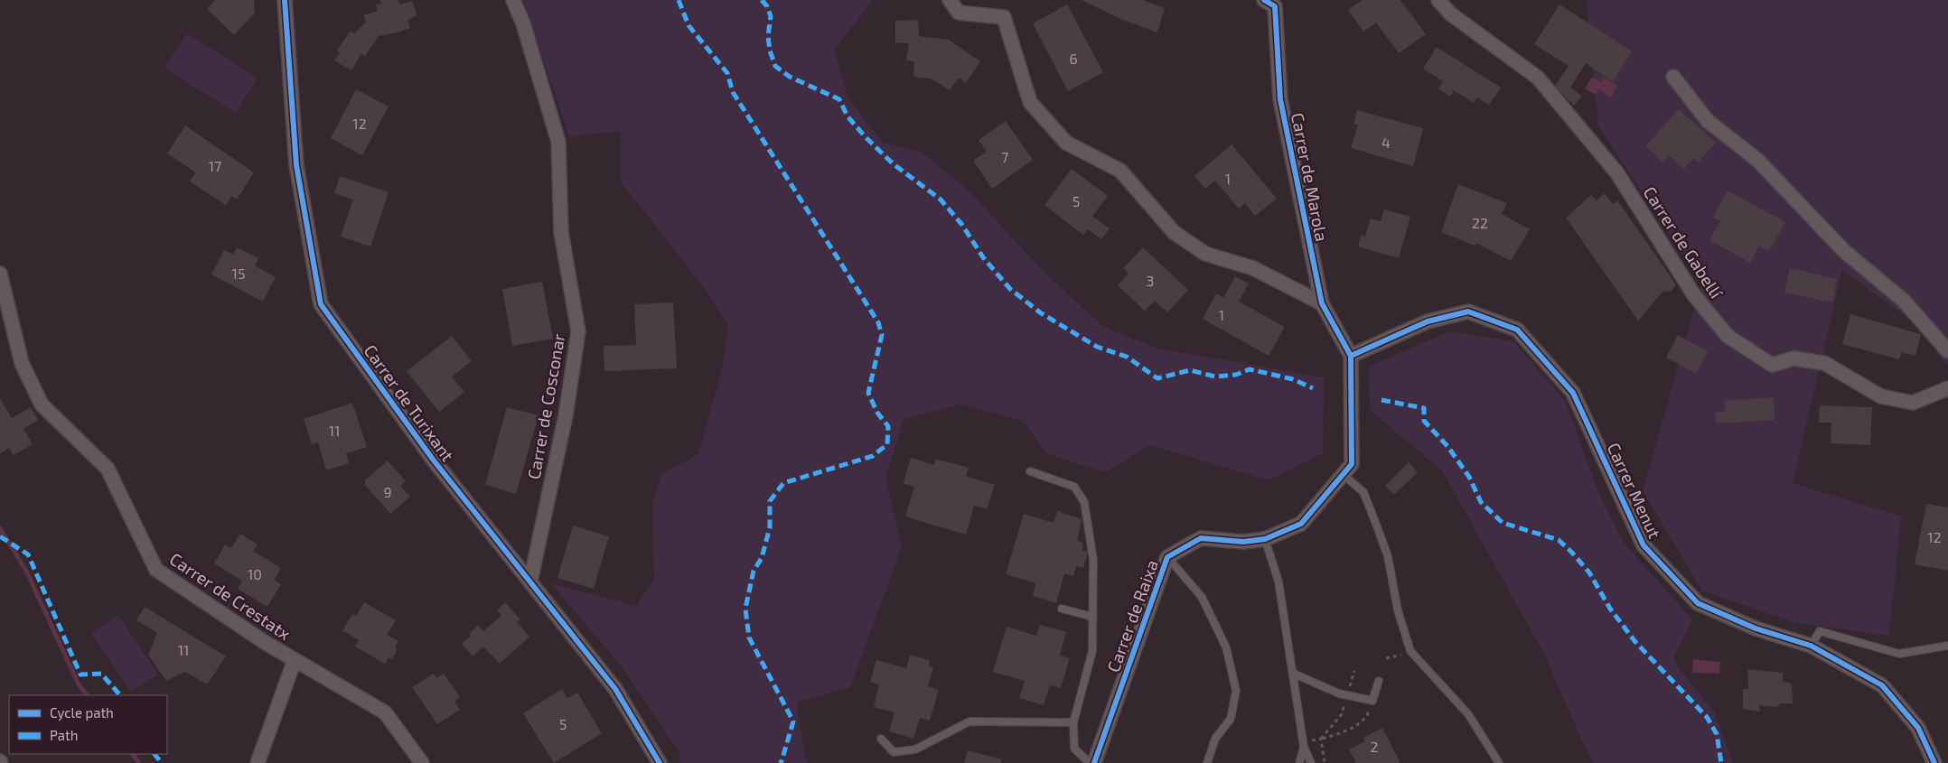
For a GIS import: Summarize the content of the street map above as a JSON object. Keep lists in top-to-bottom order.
{
  "streets": {
    "street": [
      "Carrer de Marola",
      "Carrer de Gabellí",
      "Carrer de Turixant",
      "Carrer de Cosconar",
      "Carrer Menut",
      "Carrer de Crestatx",
      "Carrer de Raixa"
    ]
  },
  "crossings": [
    ["Carrer de Marola", "Carrer Menut"],
    ["Carrer de Marola", "Carrer de Raixa"],
    ["Carrer de Turixant", "Carrer de Cosconar"],
    ["Carrer Menut", "Carrer de Raixa"]
  ],
  "house_numbers": [
    "6",
    "12",
    "4",
    "7",
    "17",
    "1",
    "5",
    "22",
    "15",
    "3",
    "1",
    "11",
    "9",
    "12",
    "10",
    "11",
    "5",
    "2"
  ],
  "legend": ["Cycle path", "Path"]
}
